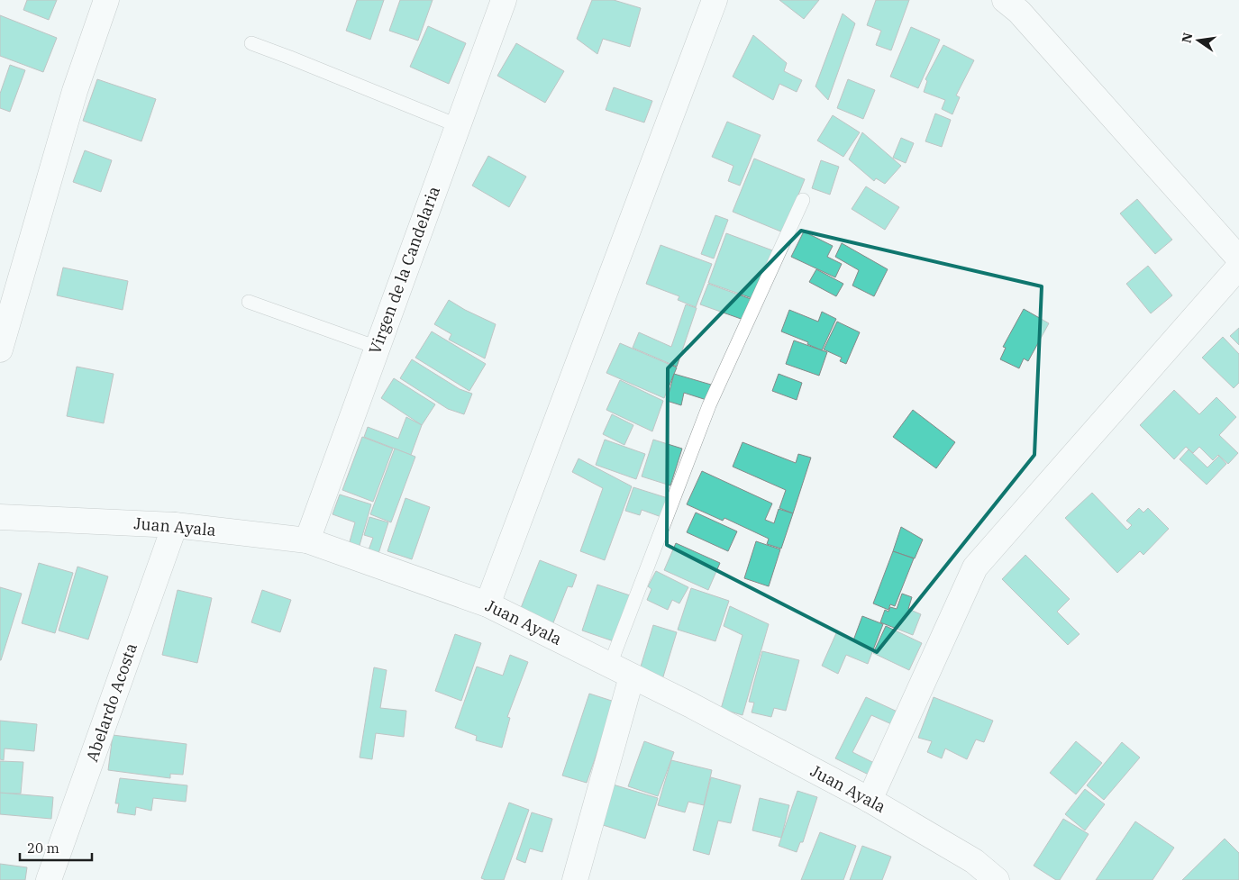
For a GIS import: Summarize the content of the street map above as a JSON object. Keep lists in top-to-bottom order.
{
  "streets": {
    "street": ["Virgen de la Candelaria", "Juan Ayala", "Abelardo Acosta"]
  },
  "crossings": [
    ["Virgen de la Candelaria", "Juan Ayala"],
    ["Juan Ayala", "Abelardo Acosta"]
  ],
  "scale_bar": "20 m",
  "north": "left"
}
